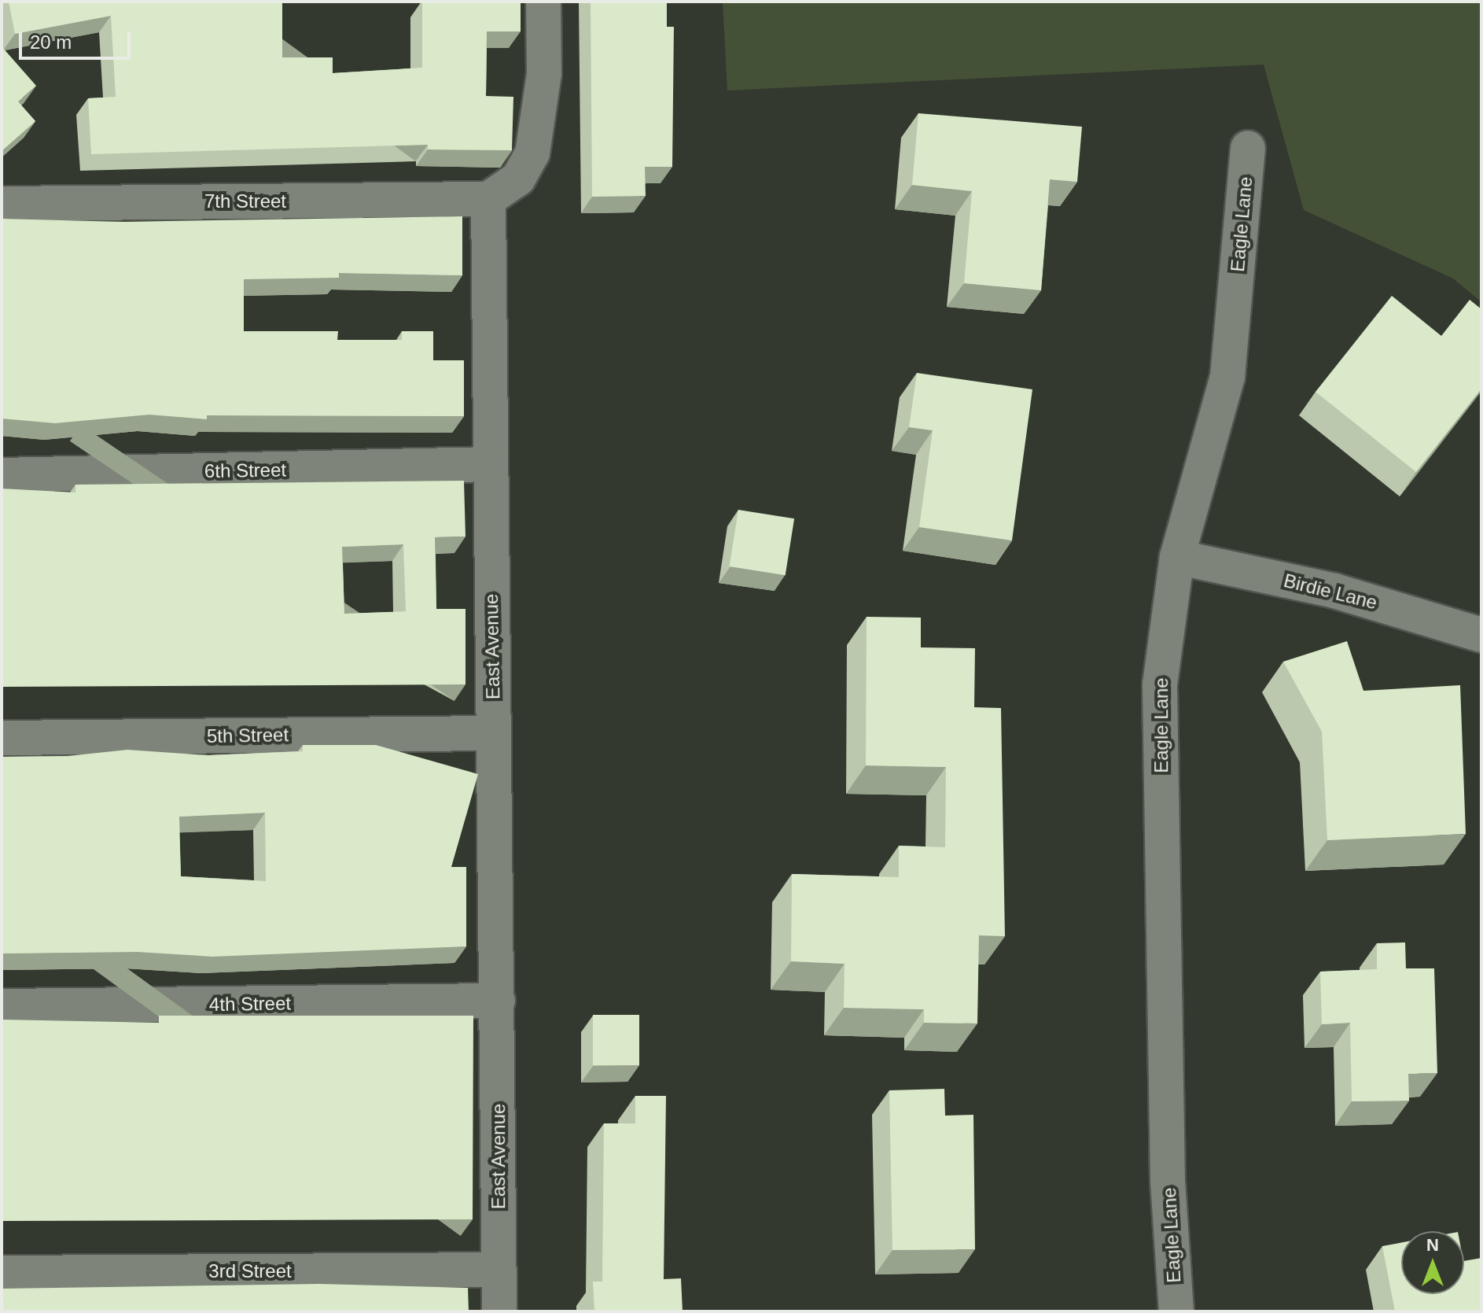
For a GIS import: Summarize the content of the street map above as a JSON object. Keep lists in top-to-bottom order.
{
  "streets": {
    "street": [
      "7th Street",
      "Eagle Lane",
      "6th Street",
      "Birdie Lane",
      "East Avenue",
      "5th Street",
      "4th Street",
      "3rd Street"
    ]
  },
  "crossings": [
    ["7th Street", "East Avenue"],
    ["Eagle Lane", "Birdie Lane"],
    ["6th Street", "East Avenue"],
    ["East Avenue", "5th Street"],
    ["East Avenue", "4th Street"],
    ["East Avenue", "3rd Street"]
  ],
  "scale_bar": "20 m",
  "north": "top"
}
